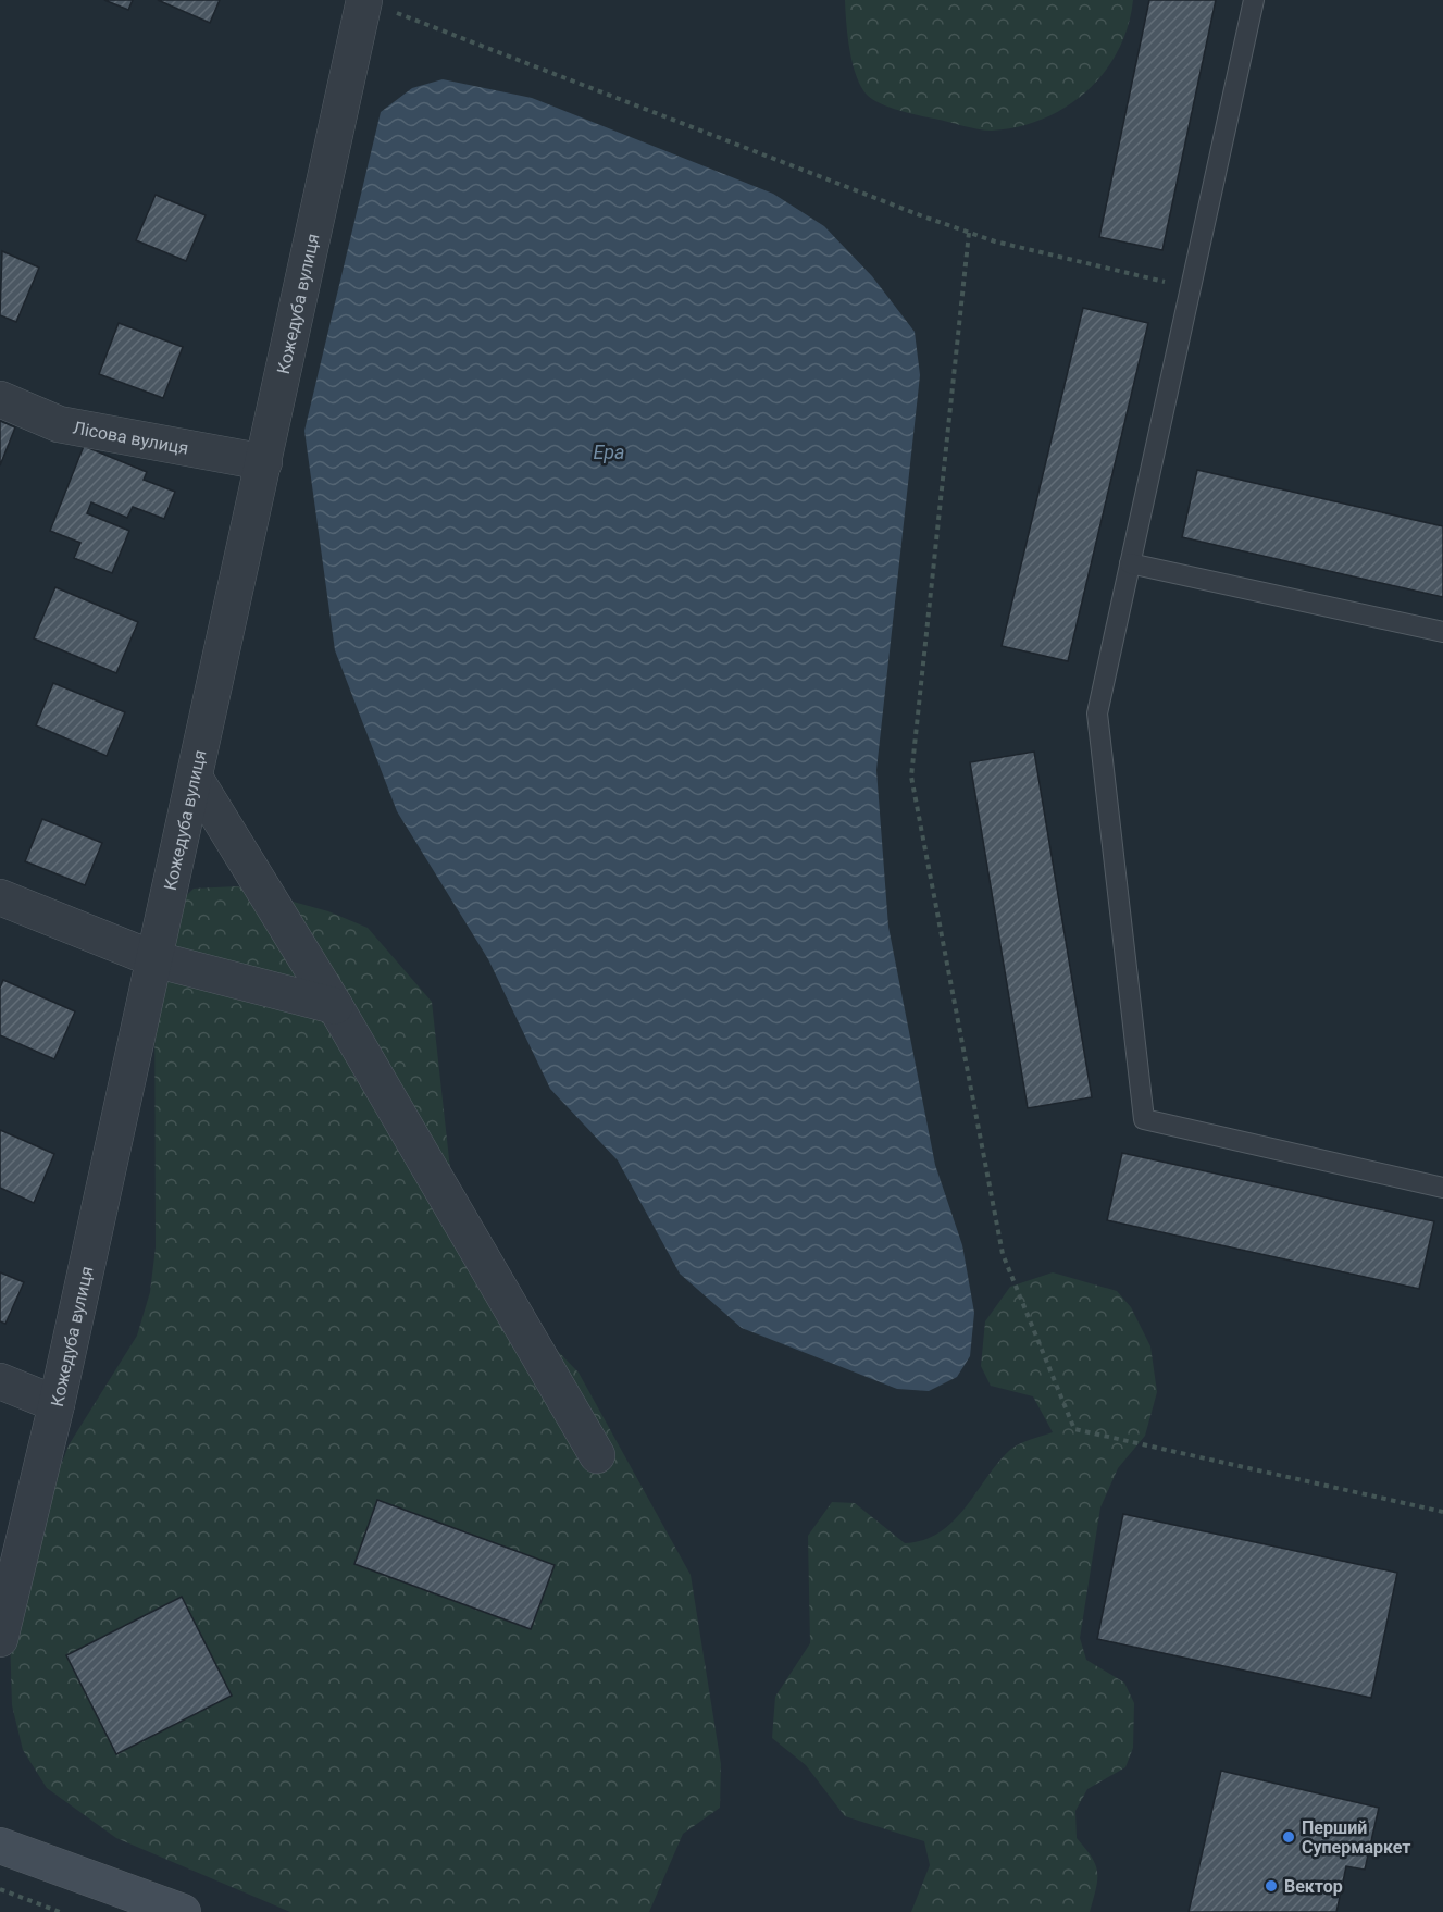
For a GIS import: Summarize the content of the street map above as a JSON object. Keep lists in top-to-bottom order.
{
  "streets": {
    "street": ["Кожедуба вулиця", "Лісова вулиця"]
  },
  "crossings": [
    ["Кожедуба вулиця", "Лісова вулиця"]
  ],
  "water": ["Ера"],
  "places": ["Перший Супермаркет", "Вектор"]
}
